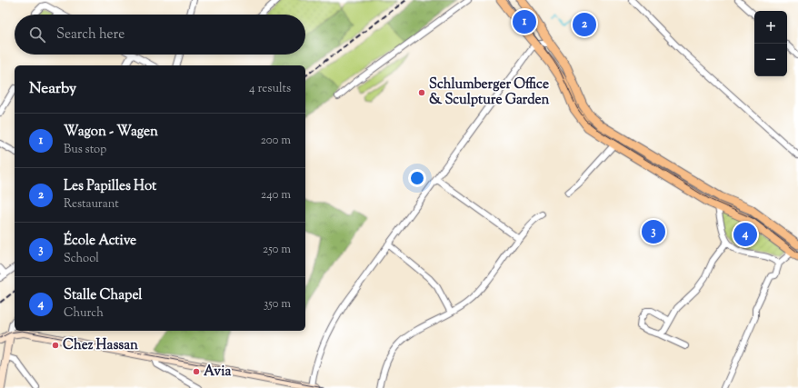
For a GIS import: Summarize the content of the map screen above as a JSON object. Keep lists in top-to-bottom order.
{
  "places": ["Schlumberger Office & Sculpture Garden", "Chez Hassan", "Avia"],
  "page": {
    "pins": [
      "1",
      "2",
      "3",
      "4"
    ],
    "map_buttons": ["+", "−"],
    "search": "Search here",
    "heading": ["Nearby", "4 results"],
    "list": [
      {
        "mark": "1",
        "name": "Wagon - Wagen",
        "note": "Bus stop",
        "value": "200 m"
      },
      {
        "mark": "2",
        "name": "Les Papilles Hot",
        "note": "Restaurant",
        "value": "240 m"
      },
      {
        "mark": "3",
        "name": "École Active",
        "note": "School",
        "value": "250 m"
      },
      {
        "mark": "4",
        "name": "Stalle Chapel",
        "note": "Church",
        "value": "350 m"
      }
    ]
  }
}
